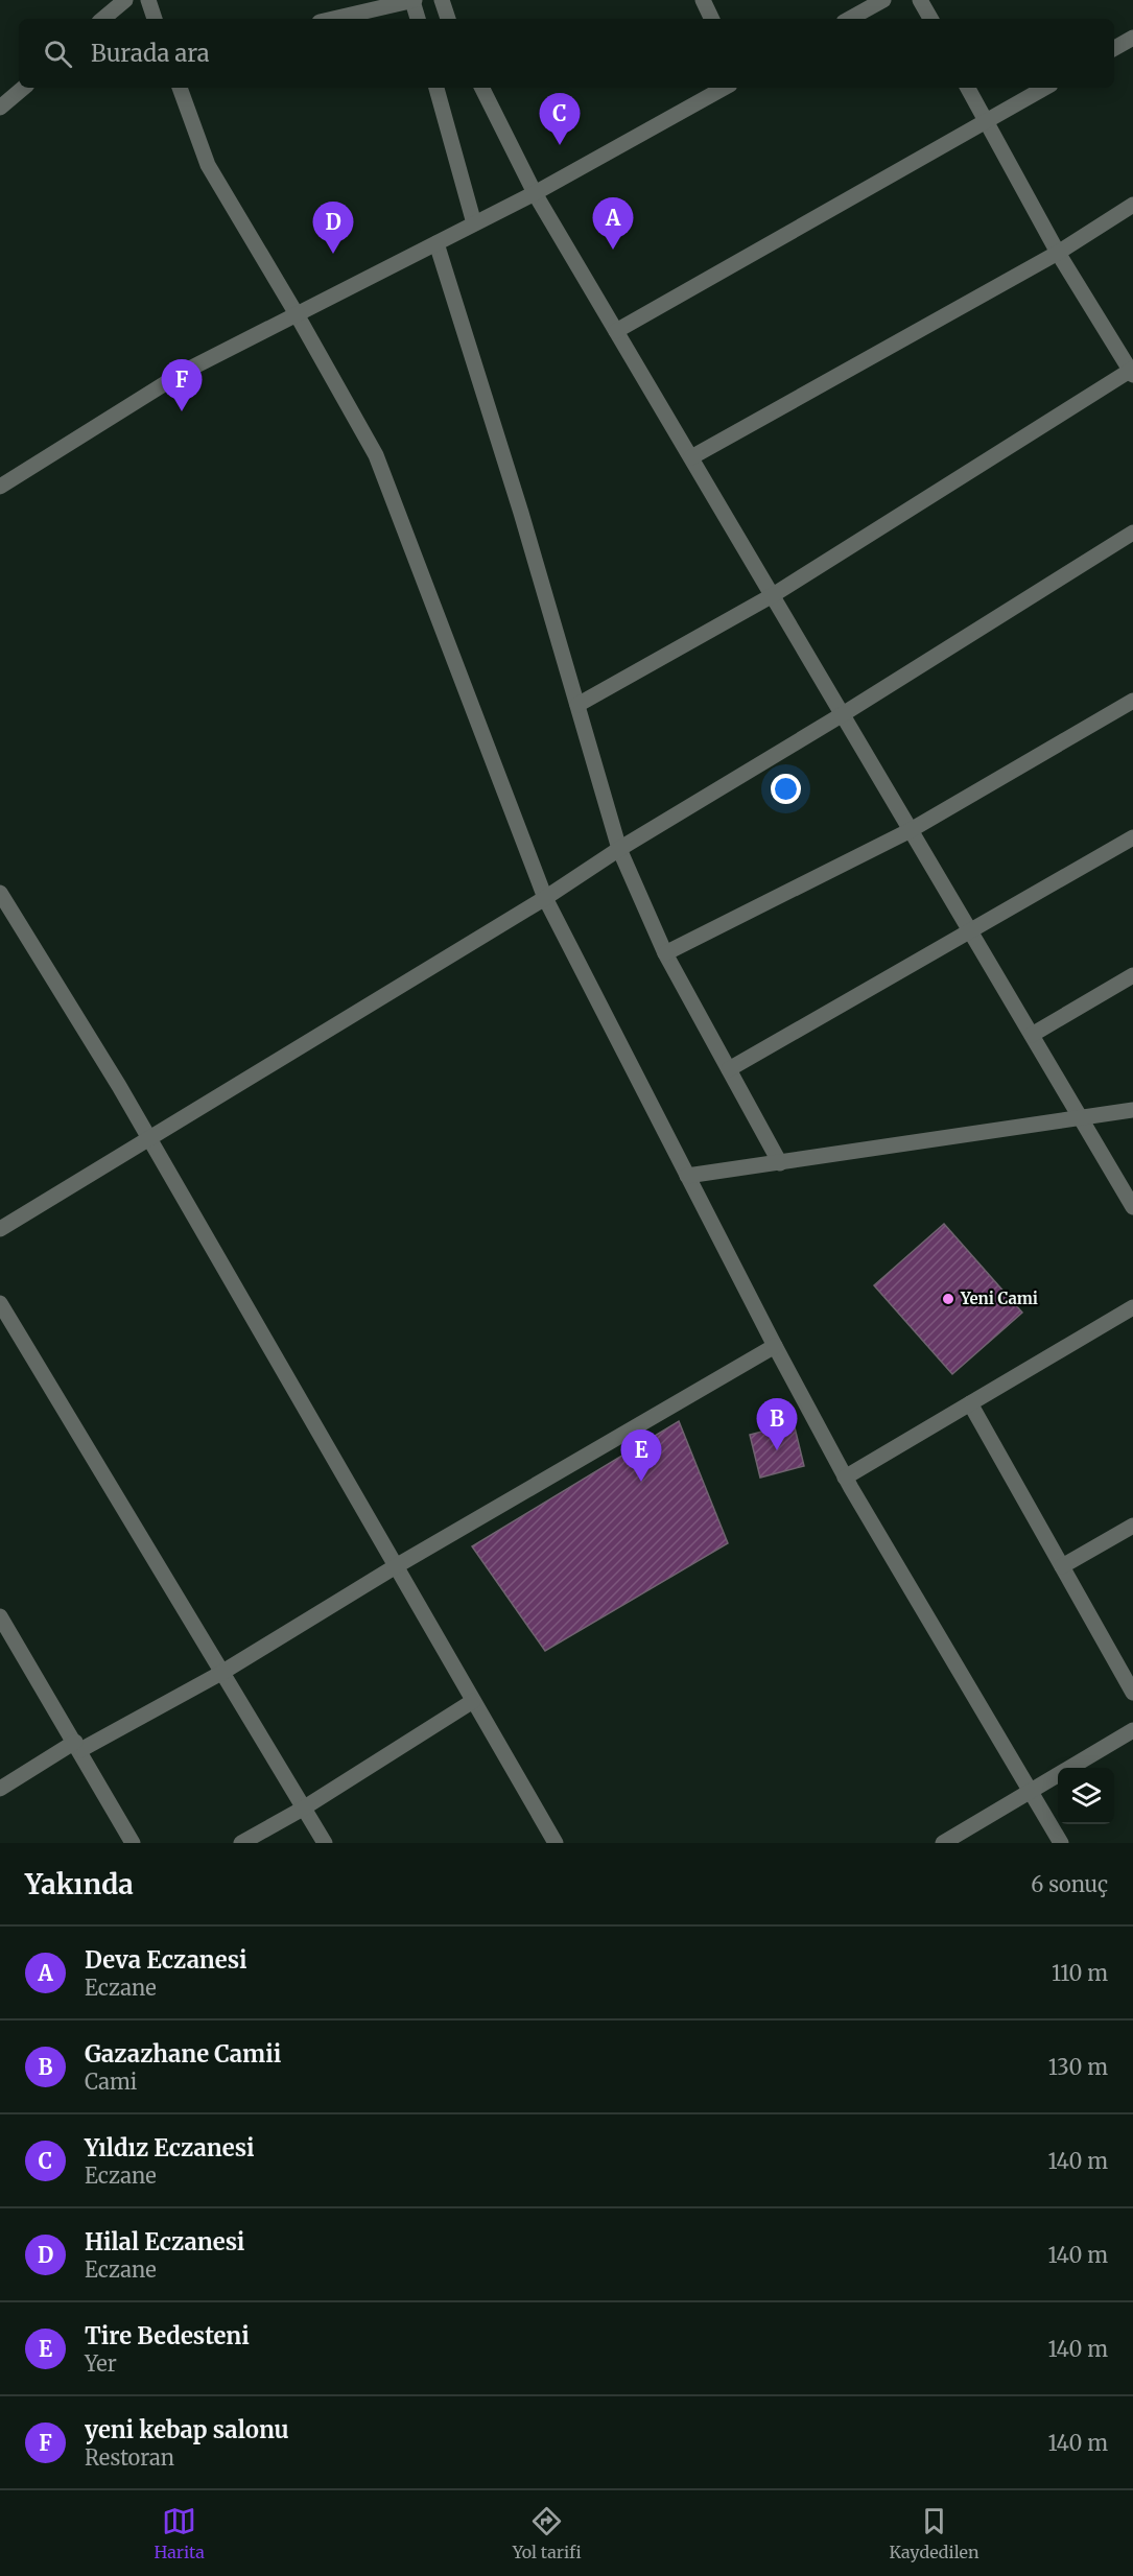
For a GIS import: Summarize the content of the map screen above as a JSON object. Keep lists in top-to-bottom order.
{
  "places": ["Yeni Cami"],
  "page": {
    "search": "Burada ara",
    "pins": [
      "C",
      "A",
      "D",
      "F",
      "B",
      "E"
    ],
    "heading": ["Yakında", "6 sonuç"],
    "list": [
      {
        "mark": "A",
        "name": "Deva Eczanesi",
        "note": "Eczane",
        "value": "110 m"
      },
      {
        "mark": "B",
        "name": "Gazazhane Camii",
        "note": "Cami",
        "value": "130 m"
      },
      {
        "mark": "C",
        "name": "Yıldız Eczanesi",
        "note": "Eczane",
        "value": "140 m"
      },
      {
        "mark": "D",
        "name": "Hilal Eczanesi",
        "note": "Eczane",
        "value": "140 m"
      },
      {
        "mark": "E",
        "name": "Tire Bedesteni",
        "note": "Yer",
        "value": "140 m"
      },
      {
        "mark": "F",
        "name": "yeni kebap salonu",
        "note": "Restoran",
        "value": "140 m"
      }
    ],
    "nav": ["Harita", "Yol tarifi", "Kaydedilen"]
  }
}
